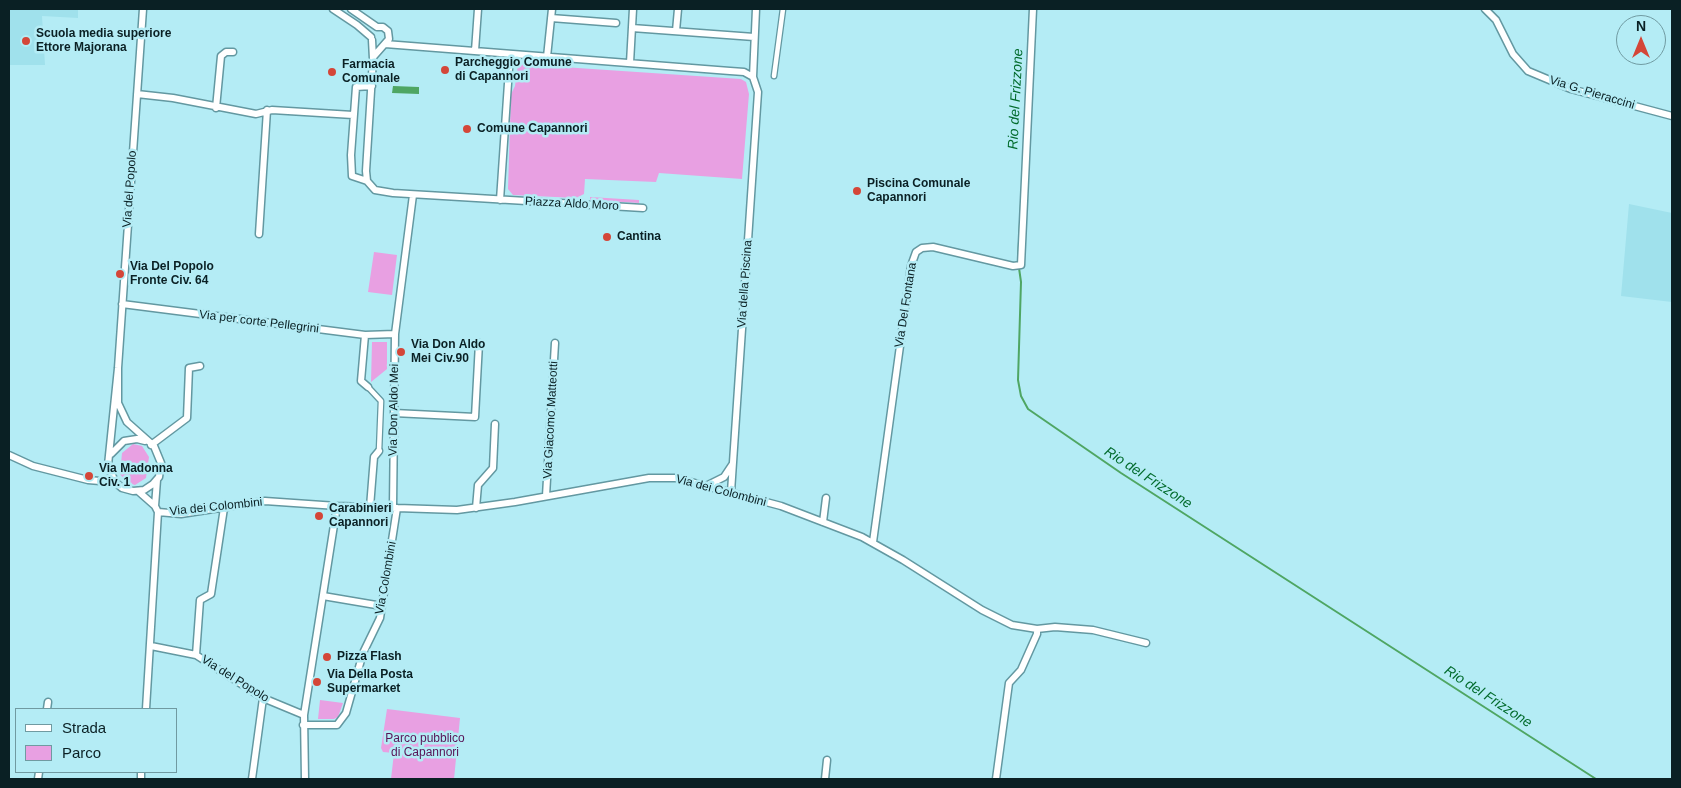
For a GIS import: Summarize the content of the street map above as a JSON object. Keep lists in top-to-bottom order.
{
  "streets": {
    "street": [
      "Via G. Pieraccini",
      "Via del Popolo",
      "Piazza Aldo Moro",
      "Via della Piscina",
      "Via Del Fontana",
      "Via per corte Pellegrini",
      "Via Don Aldo Mei",
      "Via Giacomo Matteotti",
      "Via dei Colombini",
      "Via Colombini"
    ]
  },
  "crossings": [
    ["Via del Popolo", "Via per corte Pellegrini"],
    ["Via del Popolo", "Via dei Colombini"],
    ["Piazza Aldo Moro", "Via Don Aldo Mei"],
    ["Via della Piscina", "Via dei Colombini"],
    ["Via Del Fontana", "Via dei Colombini"],
    ["Via per corte Pellegrini", "Via Don Aldo Mei"],
    ["Via Don Aldo Mei", "Via dei Colombini"],
    ["Via Don Aldo Mei", "Via Colombini"],
    ["Via Giacomo Matteotti", "Via dei Colombini"],
    ["Via dei Colombini", "Via Colombini"]
  ],
  "water": ["Rio del Frizzone"],
  "parks": ["Parco pubblico di Capannori"],
  "places": [
    "Scuola media superiore Ettore Majorana",
    "Parcheggio Comune di Capannori",
    "Farmacia Comunale",
    "Comune Capannori",
    "Piscina Comunale Capannori",
    "Cantina",
    "Via Del Popolo Fronte Civ. 64",
    "Via Don Aldo Mei Civ.90",
    "Via Madonna Civ. 1",
    "Carabinieri Capannori",
    "Pizza Flash",
    "Via Della Posta Supermarket"
  ],
  "legend": ["Strada", "Parco"],
  "north": "top"
}
